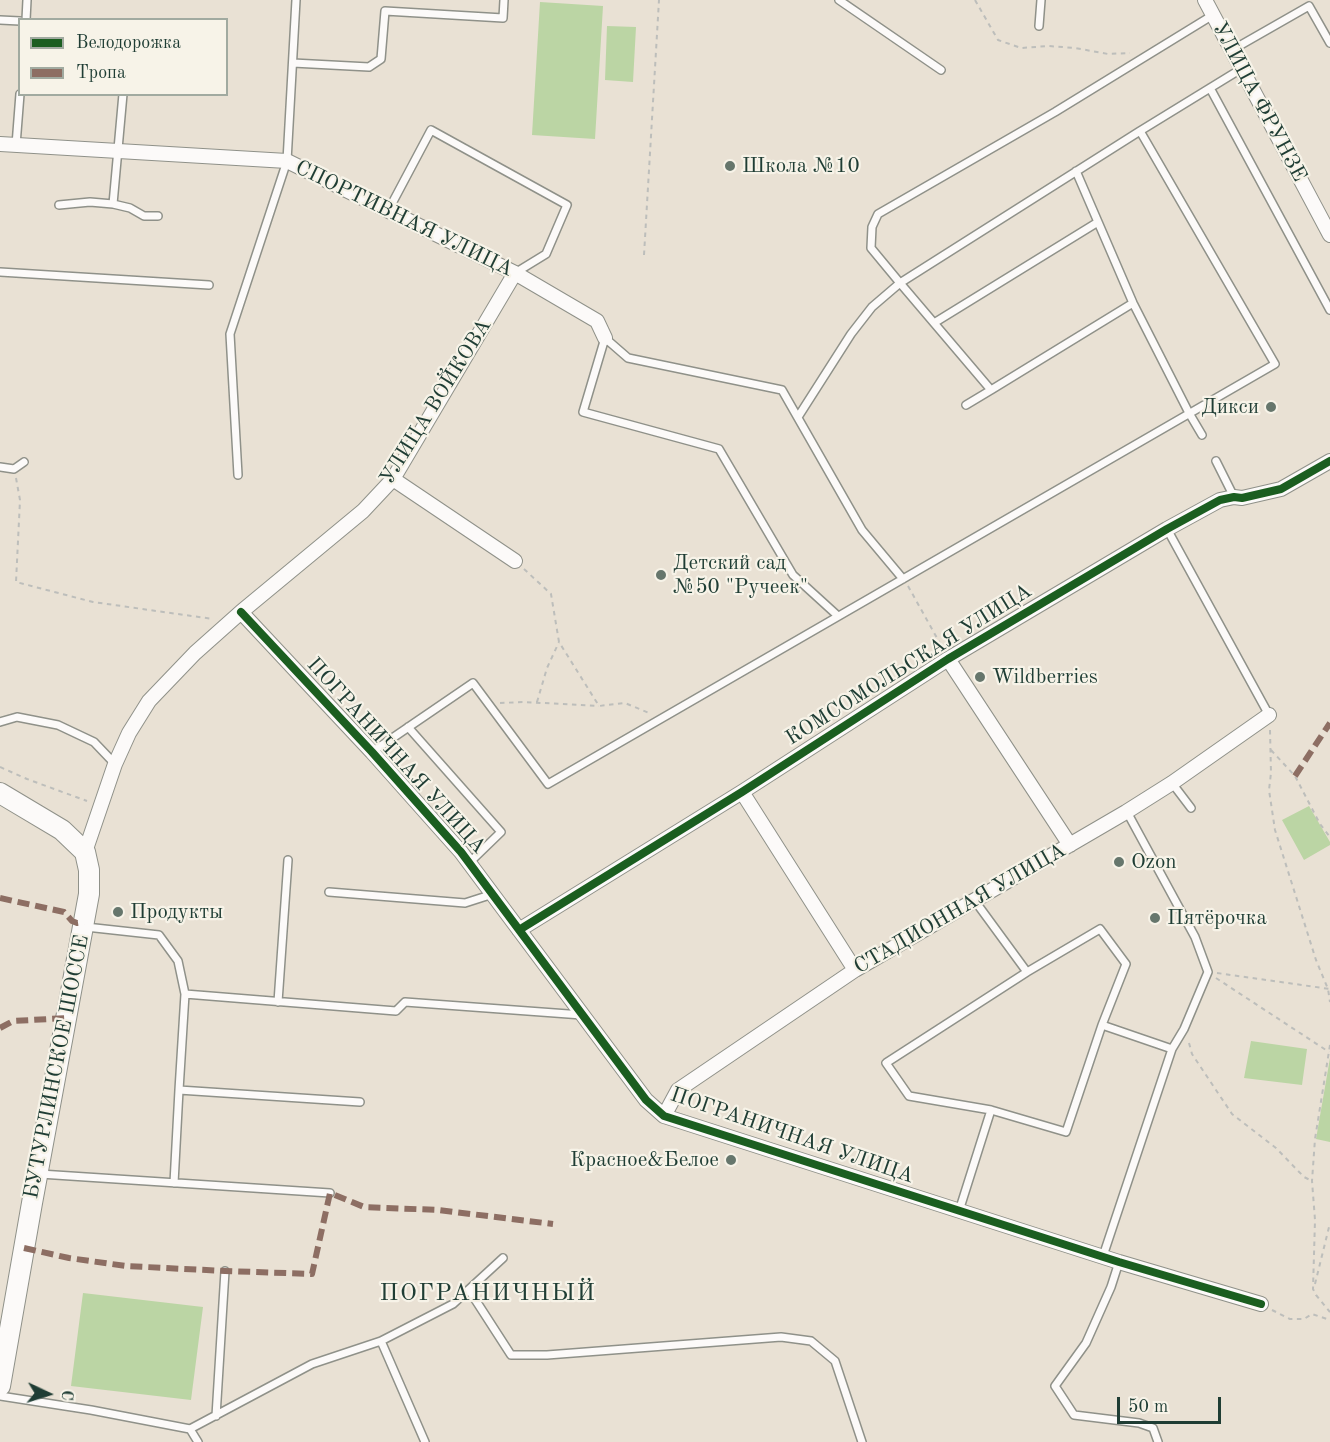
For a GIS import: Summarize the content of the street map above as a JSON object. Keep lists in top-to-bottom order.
{
  "streets": {
    "main road": ["БУТУРЛИНСКОЕ ШОССЕ"],
    "street": [
      "УЛИЦА ФРУНЗЕ",
      "СПОРТИВНАЯ УЛИЦА",
      "УЛИЦА ВОЙКОВА",
      "КОМСОМОЛЬСКАЯ УЛИЦА",
      "ПОГРАНИЧНАЯ УЛИЦА",
      "СТАДИОННАЯ УЛИЦА"
    ]
  },
  "crossings": [
    ["СПОРТИВНАЯ УЛИЦА", "УЛИЦА ВОЙКОВА"],
    ["УЛИЦА ВОЙКОВА", "ПОГРАНИЧНАЯ УЛИЦА"],
    ["УЛИЦА ВОЙКОВА", "БУТУРЛИНСКОЕ ШОССЕ"],
    ["КОМСОМОЛЬСКАЯ УЛИЦА", "ПОГРАНИЧНАЯ УЛИЦА"],
    ["ПОГРАНИЧНАЯ УЛИЦА", "СТАДИОННАЯ УЛИЦА"]
  ],
  "districts": ["ПОГРАНИЧНЫЙ"],
  "places": [
    "Школа №10",
    "Дикси",
    "Детский сад №50 \"Ручеек\"",
    "Wildberries",
    "Ozon",
    "Продукты",
    "Пятёрочка",
    "Красное&Белое"
  ],
  "legend": ["Велодорожка", "Тропа"],
  "scale_bar": "50 m",
  "north": "right"
}
